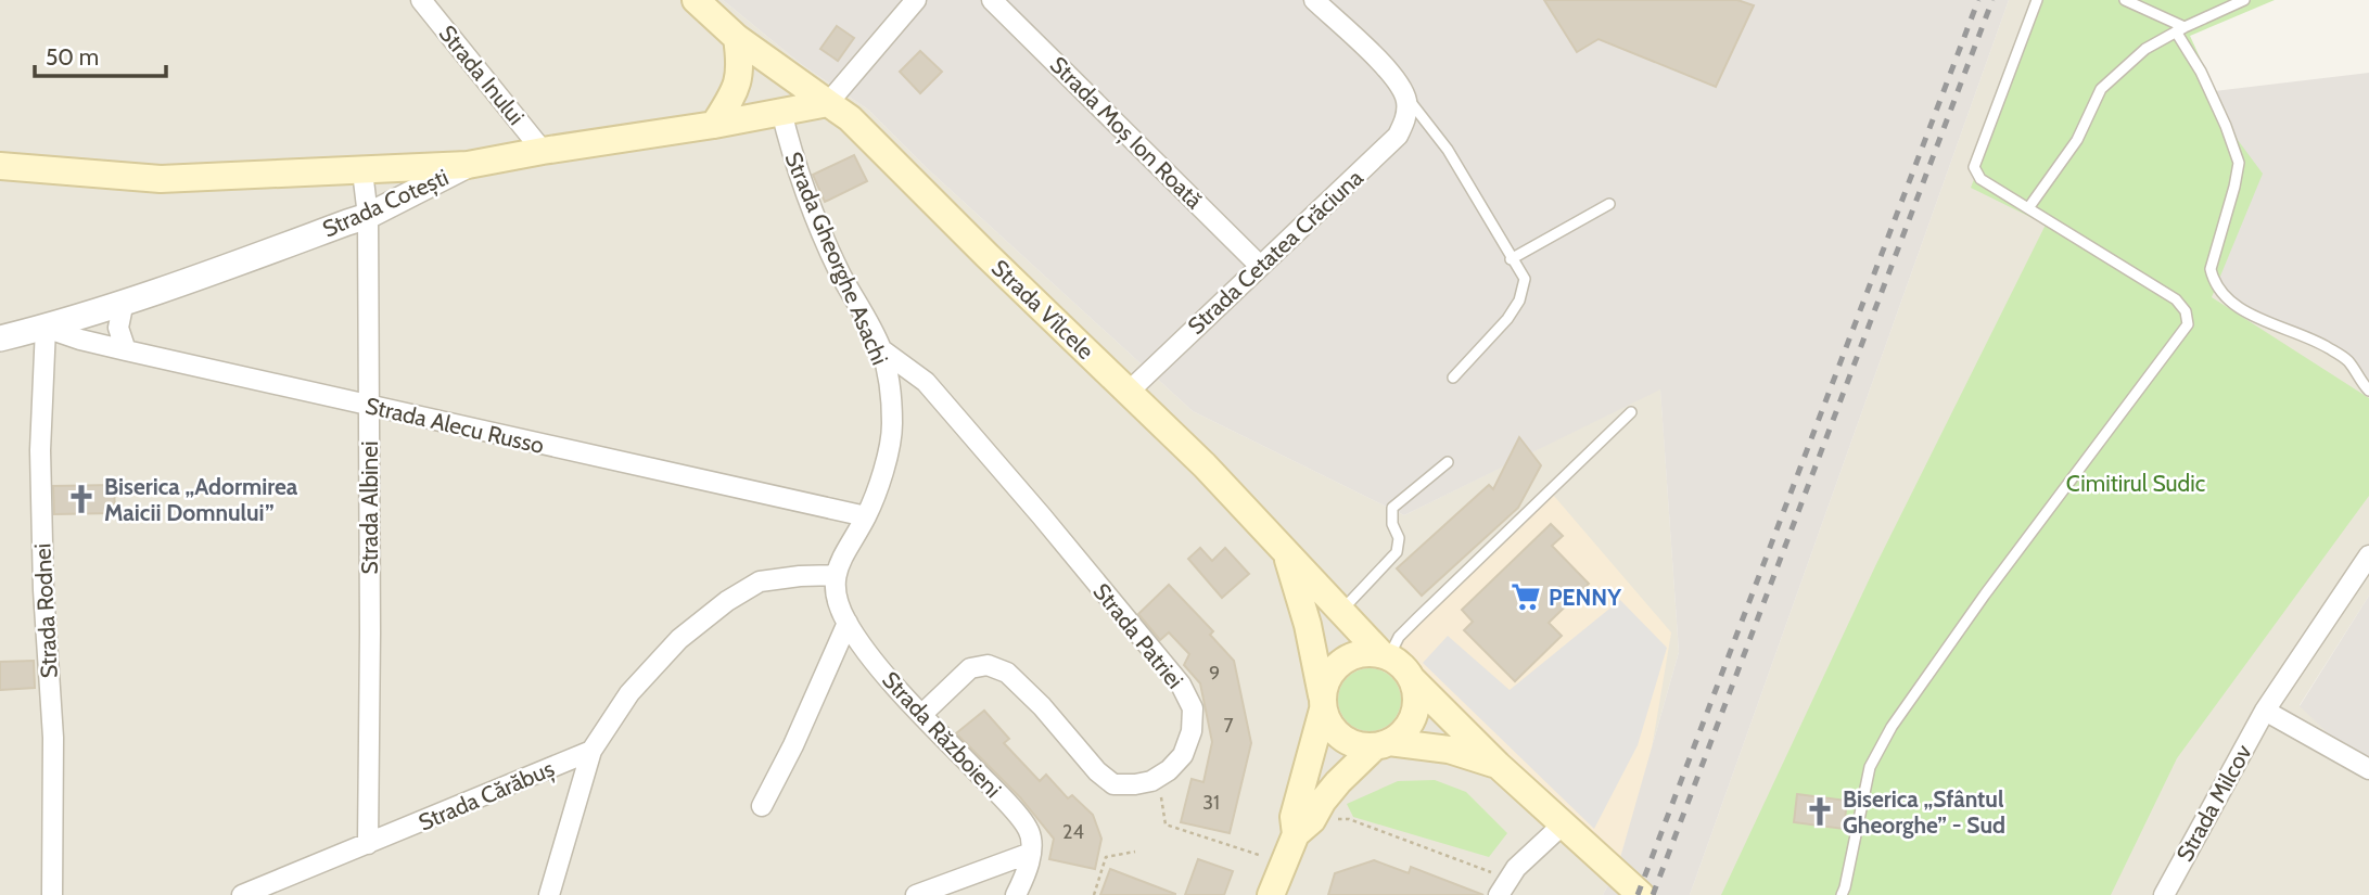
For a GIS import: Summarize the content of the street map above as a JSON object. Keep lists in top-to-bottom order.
{
  "streets": {
    "main road": ["Strada Cotești", "Strada Vîlcele"],
    "street": [
      "Strada Inului",
      "Strada Moș Ion Roată",
      "Strada Cetatea Crăciuna",
      "Strada Gheorghe Asachi",
      "Strada Alecu Russo",
      "Strada Albinei",
      "Strada Rodnei",
      "Strada Patriei",
      "Strada Războieni",
      "Strada Cărăbuș",
      "Strada Milcov"
    ]
  },
  "crossings": [
    ["Strada Inului", "Strada Cotești"],
    ["Strada Moș Ion Roată", "Strada Cetatea Crăciuna"],
    ["Strada Cotești", "Strada Gheorghe Asachi"],
    ["Strada Cotești", "Strada Alecu Russo"],
    ["Strada Cotești", "Strada Albinei"],
    ["Strada Cotești", "Strada Rodnei"],
    ["Strada Cetatea Crăciuna", "Strada Vîlcele"],
    ["Strada Gheorghe Asachi", "Strada Alecu Russo"],
    ["Strada Gheorghe Asachi", "Strada Patriei"],
    ["Strada Gheorghe Asachi", "Strada Războieni"],
    ["Strada Alecu Russo", "Strada Albinei"],
    ["Strada Alecu Russo", "Strada Rodnei"],
    ["Strada Albinei", "Strada Cărăbuș"]
  ],
  "parks": ["Cimitirul Sudic"],
  "places": {
    "church": ["Biserica „Adormirea Maicii Domnului”", "Biserica „Sfântul Gheorghe” - Sud"],
    "supermarket": ["PENNY"]
  },
  "house_numbers": [
    "9",
    "7",
    "31",
    "24"
  ],
  "scale_bar": "50 m"
}
